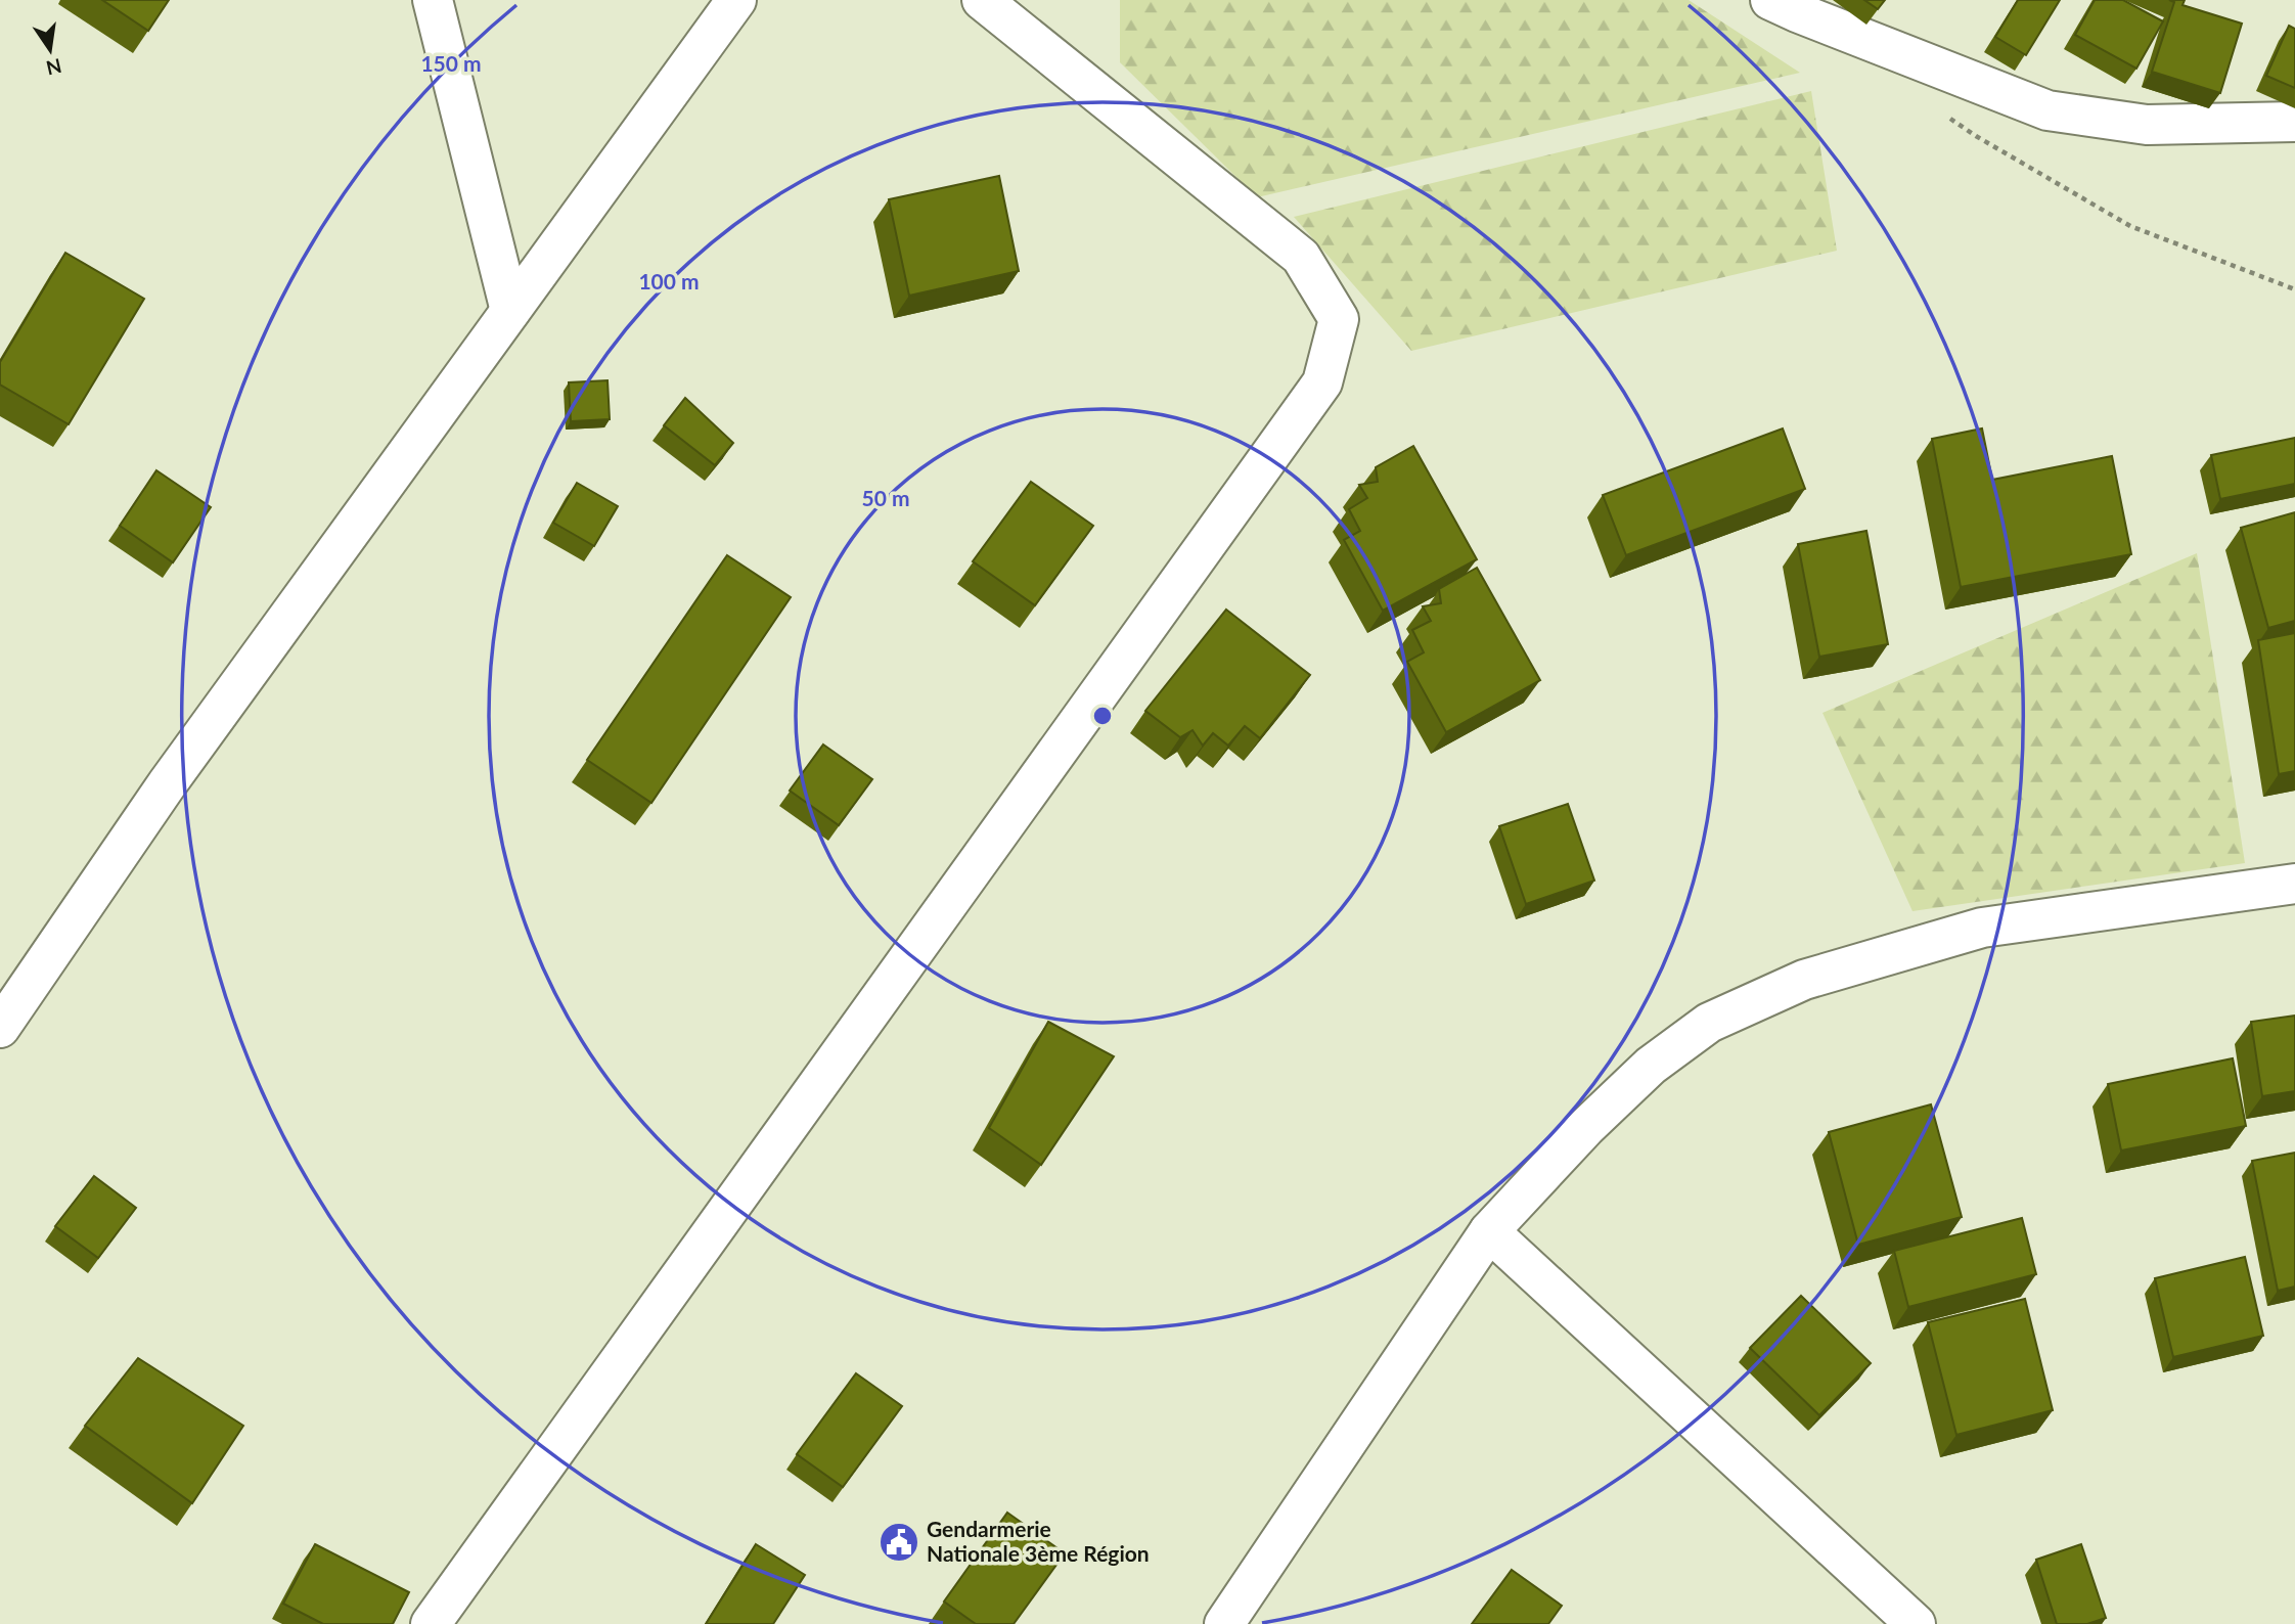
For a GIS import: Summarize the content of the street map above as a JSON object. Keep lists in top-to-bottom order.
{
  "places": {
    "public building": ["Gendarmerie Nationale 3ème Région"]
  },
  "north": "bottom",
  "rings": ["150 m", "100 m", "50 m"]
}
